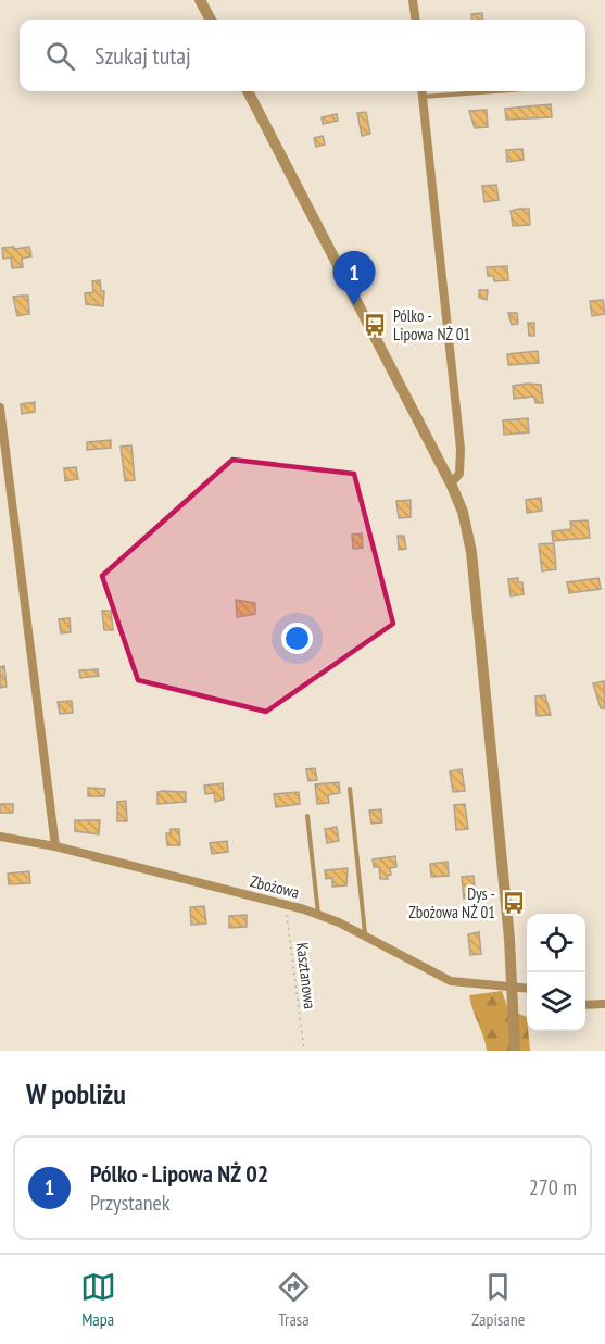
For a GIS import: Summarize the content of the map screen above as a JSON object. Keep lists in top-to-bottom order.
{
  "streets": {
    "street": ["Zbożowa"],
    "path": ["Kasztanowa"]
  },
  "crossings": [
    ["Zbożowa", "Kasztanowa"]
  ],
  "places": {
    "bus stop": ["Pólko - Lipowa NŻ 01", "Dys - Zbożowa NŻ 01"]
  },
  "page": {
    "search": "Szukaj tutaj",
    "pins": "1",
    "heading": "W pobliżu",
    "list": [
      {
        "mark": "1",
        "name": "Pólko - Lipowa NŻ 02",
        "note": "Przystanek",
        "value": "270 m"
      }
    ],
    "nav": ["Mapa", "Trasa", "Zapisane"]
  }
}
